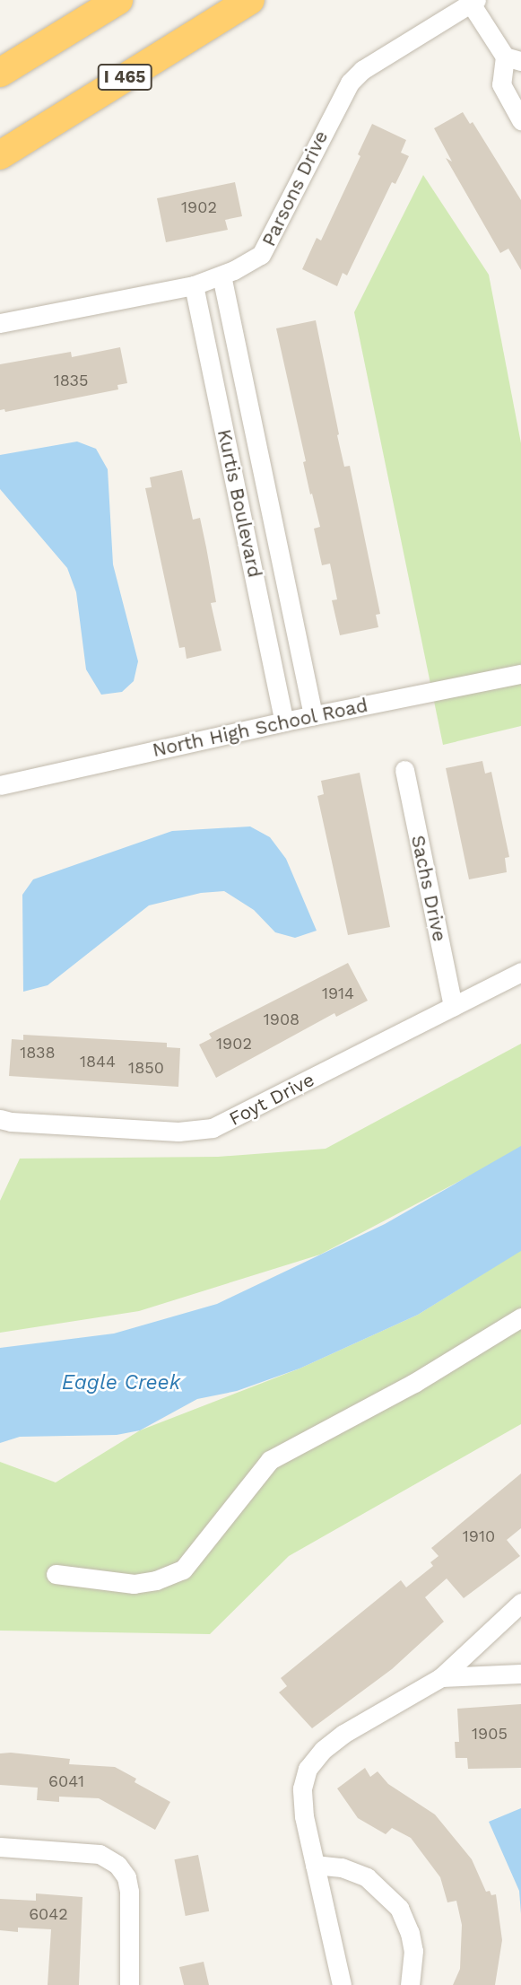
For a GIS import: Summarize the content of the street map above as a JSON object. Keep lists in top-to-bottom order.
{
  "streets": {
    "highway": ["I 465"],
    "street": [
      "Parsons Drive",
      "Kurtis Boulevard",
      "North High School Road",
      "Sachs Drive",
      "Foyt Drive"
    ]
  },
  "crossings": [
    ["Parsons Drive", "Kurtis Boulevard"],
    ["Kurtis Boulevard", "North High School Road"],
    ["Sachs Drive", "Foyt Drive"]
  ],
  "water": ["Eagle Creek"],
  "house_numbers": [
    "1902",
    "1835",
    "1914",
    "1908",
    "1902",
    "1838",
    "1844",
    "1850",
    "1910",
    "1905",
    "6041",
    "6042"
  ]
}
